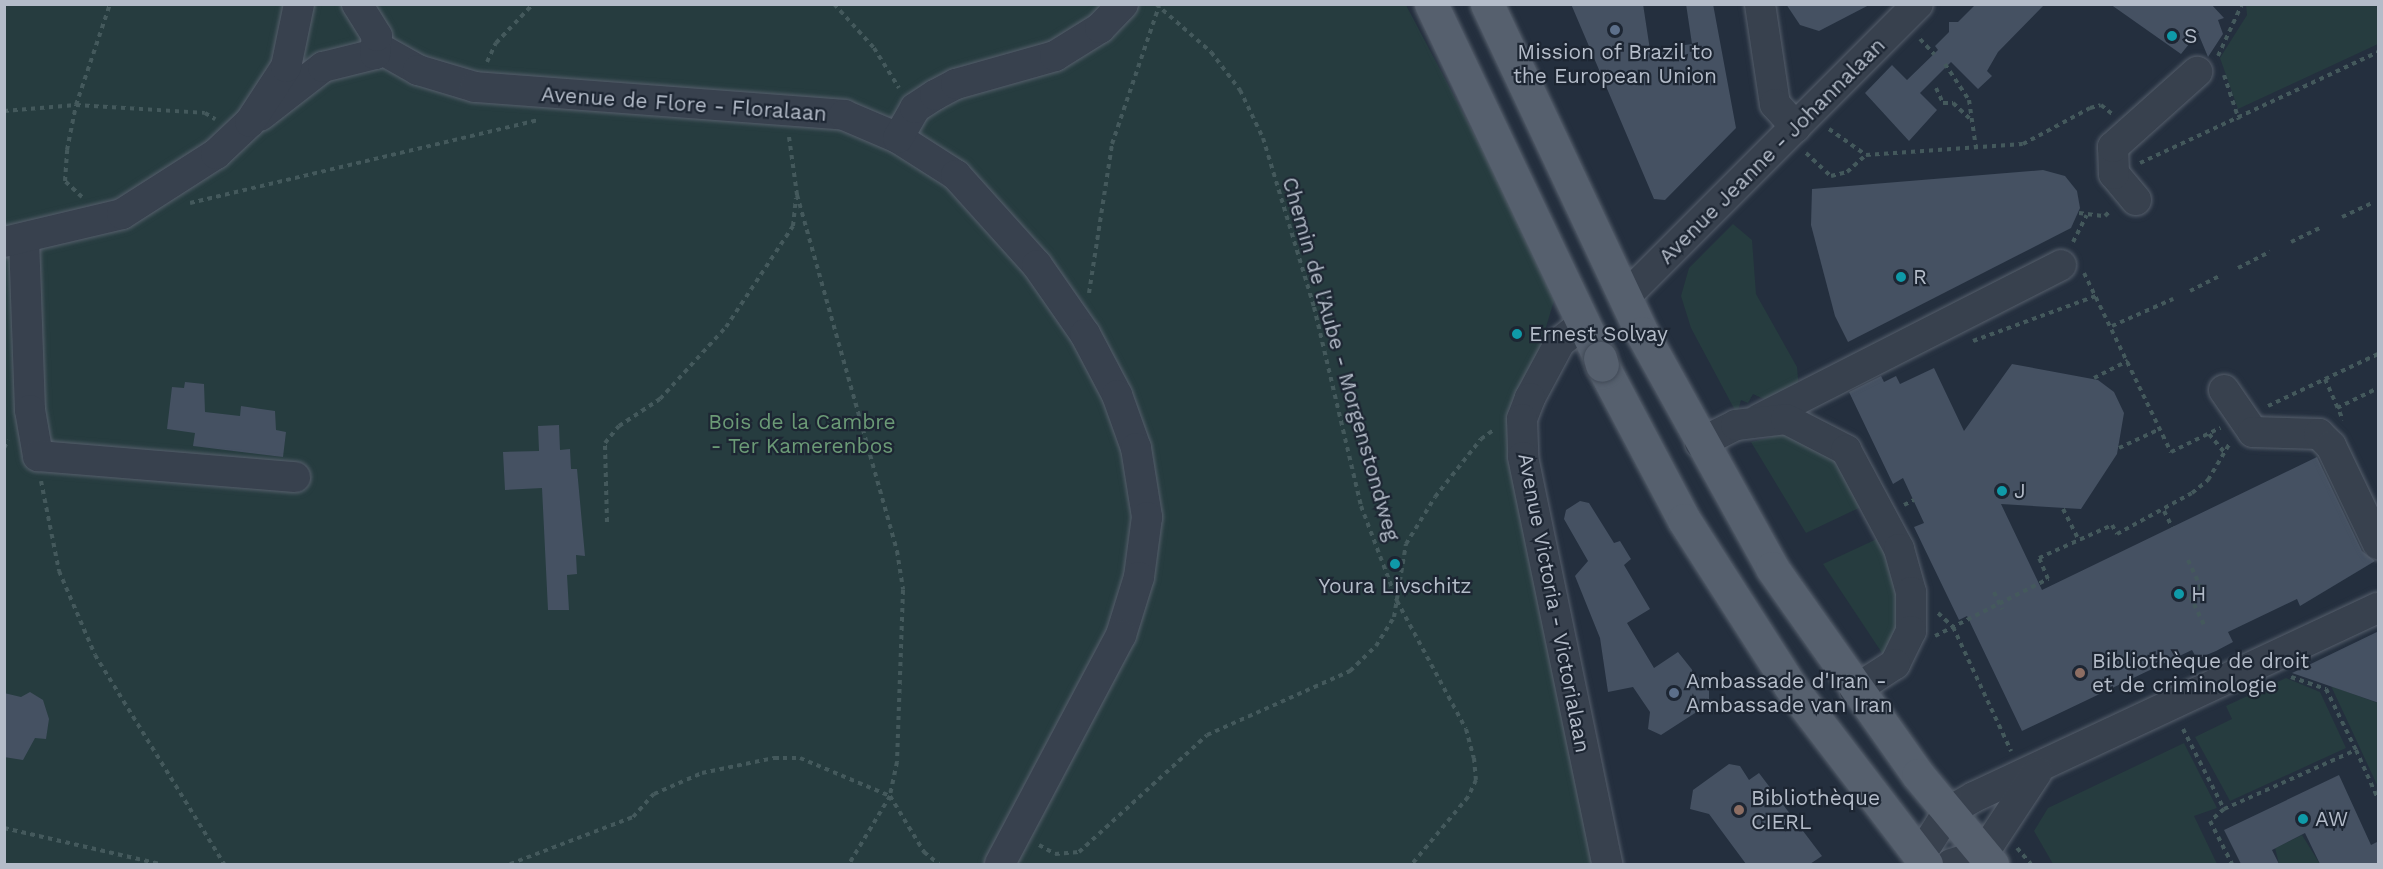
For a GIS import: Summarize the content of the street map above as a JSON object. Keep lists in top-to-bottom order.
{
  "streets": {
    "street": ["Avenue de Flore - Floralaan", "Avenue Jeanne - Johannalaan", "Avenue Victoria - Victorialaan"],
    "path": ["Chemin de l'Aube - Morgenstondweg"]
  },
  "parks": ["Bois de la Cambre - Ter Kamerenbos"],
  "places": [
    "Mission of Brazil to the European Union",
    "S",
    "R",
    "Ernest Solvay",
    "J",
    "Youra Livschitz",
    "H",
    "Bibliothèque de droit et de criminologie",
    "Ambassade d'Iran - Ambassade van Iran",
    "Bibliothèque CIERL",
    "AW"
  ]
}
